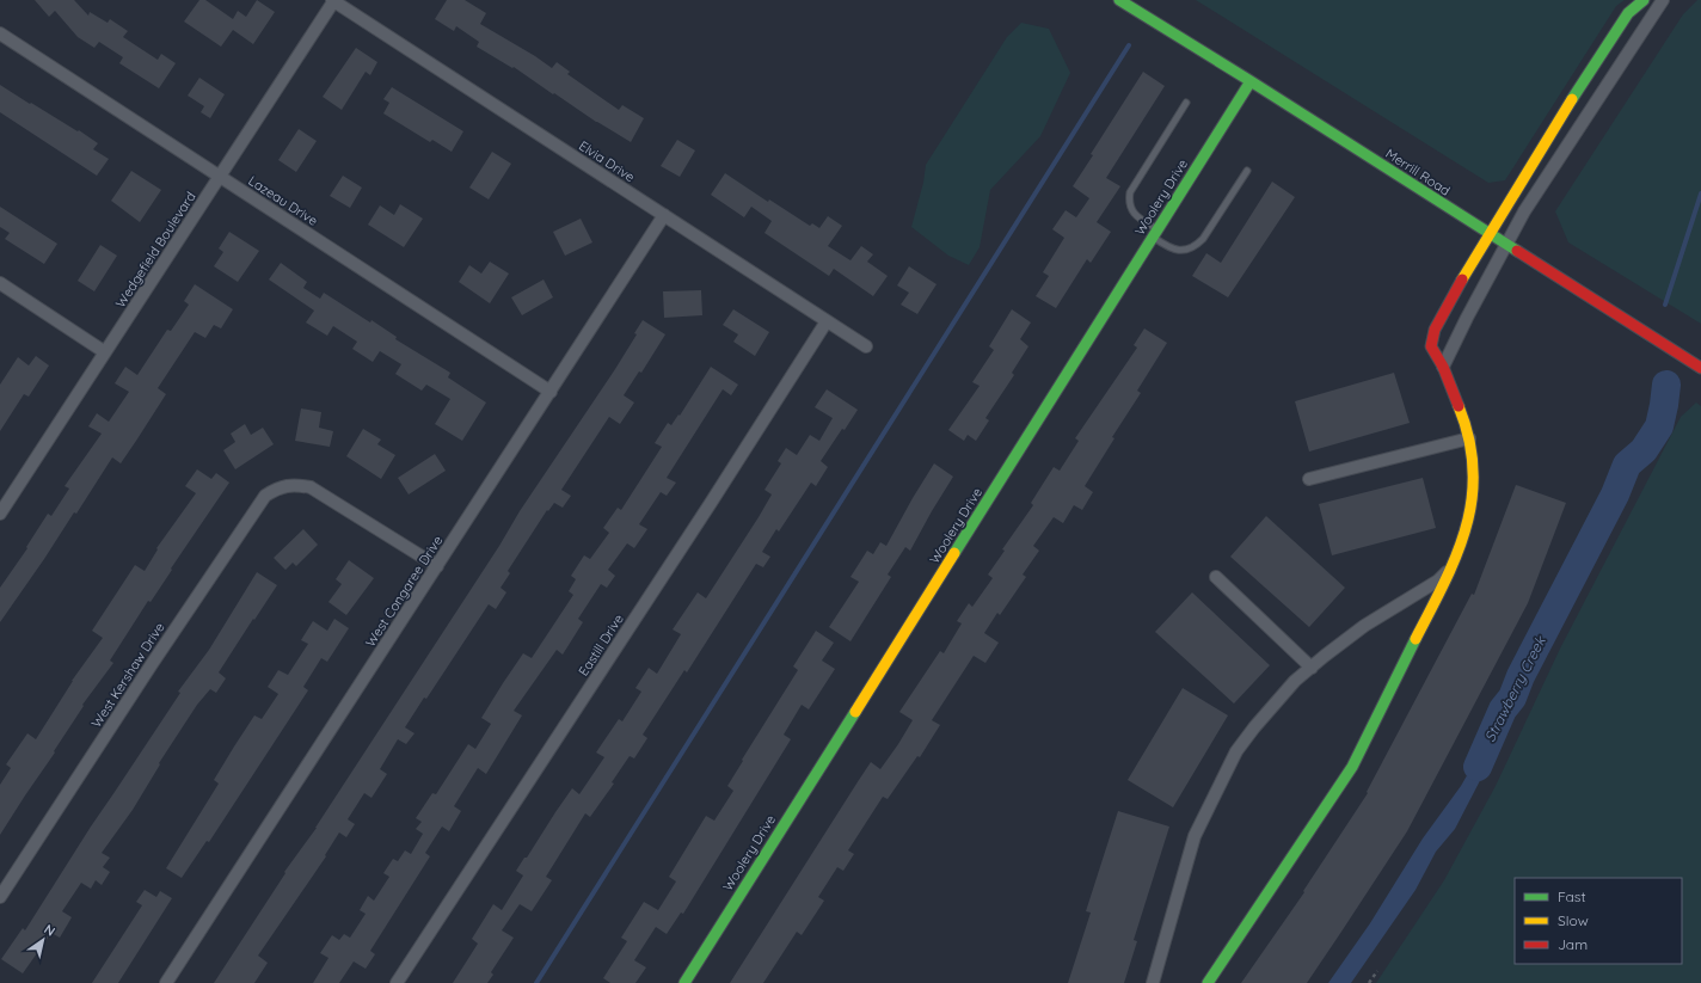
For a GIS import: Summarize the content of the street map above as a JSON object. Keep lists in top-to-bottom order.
{
  "streets": {
    "street": [
      "Elvia Drive",
      "Merrill Road",
      "Woolery Drive",
      "Lazeau Drive",
      "Wedgefield Boulevard",
      "West Congaree Drive",
      "Eastill Drive",
      "West Kershaw Drive"
    ]
  },
  "crossings": [
    ["Elvia Drive", "Wedgefield Boulevard"],
    ["Elvia Drive", "West Congaree Drive"],
    ["Elvia Drive", "Eastill Drive"],
    ["Merrill Road", "Woolery Drive"],
    ["Lazeau Drive", "Wedgefield Boulevard"],
    ["Lazeau Drive", "West Congaree Drive"],
    ["West Congaree Drive", "West Kershaw Drive"]
  ],
  "water": ["Strawberry Creek"],
  "legend": ["Fast", "Slow", "Jam"],
  "north": "top right"
}
